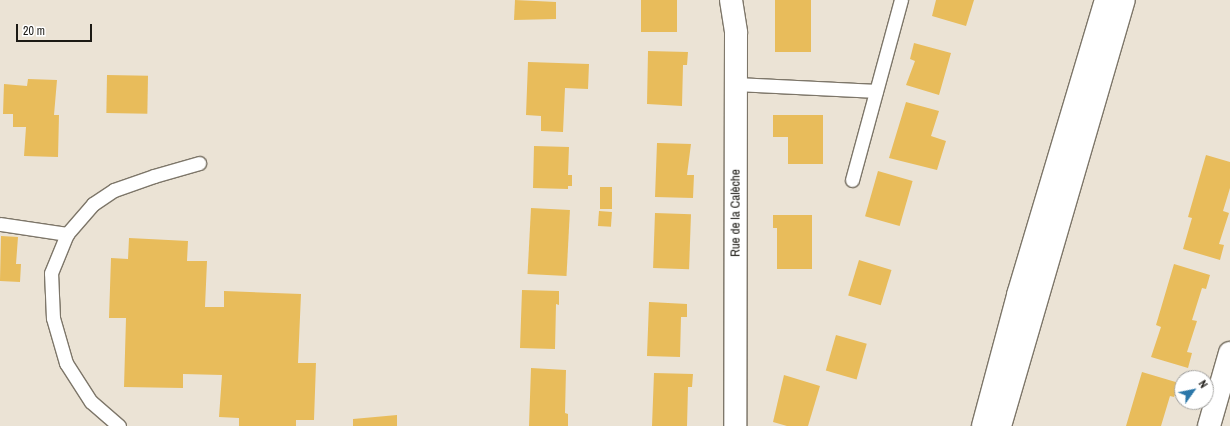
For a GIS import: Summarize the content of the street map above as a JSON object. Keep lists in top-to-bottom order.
{
  "streets": {
    "main road": ["Rue de la Calèche"]
  },
  "scale_bar": "20 m",
  "north": "top right"
}
